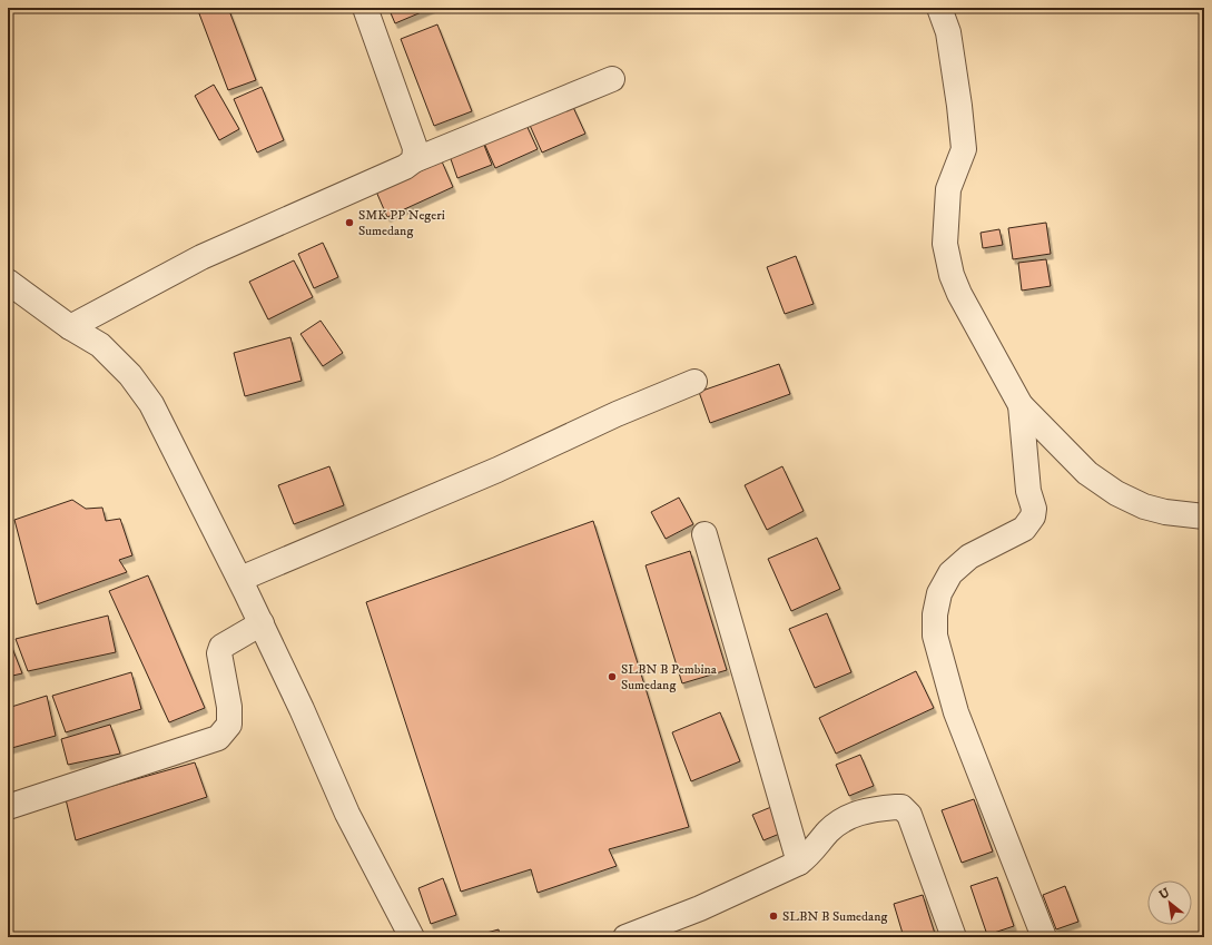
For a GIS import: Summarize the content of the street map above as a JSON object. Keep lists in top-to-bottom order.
{
  "places": ["SMK PP Negeri Sumedang", "SLBN B Pembina Sumedang", "SLBN B Sumedang"],
  "north": "top left"
}
